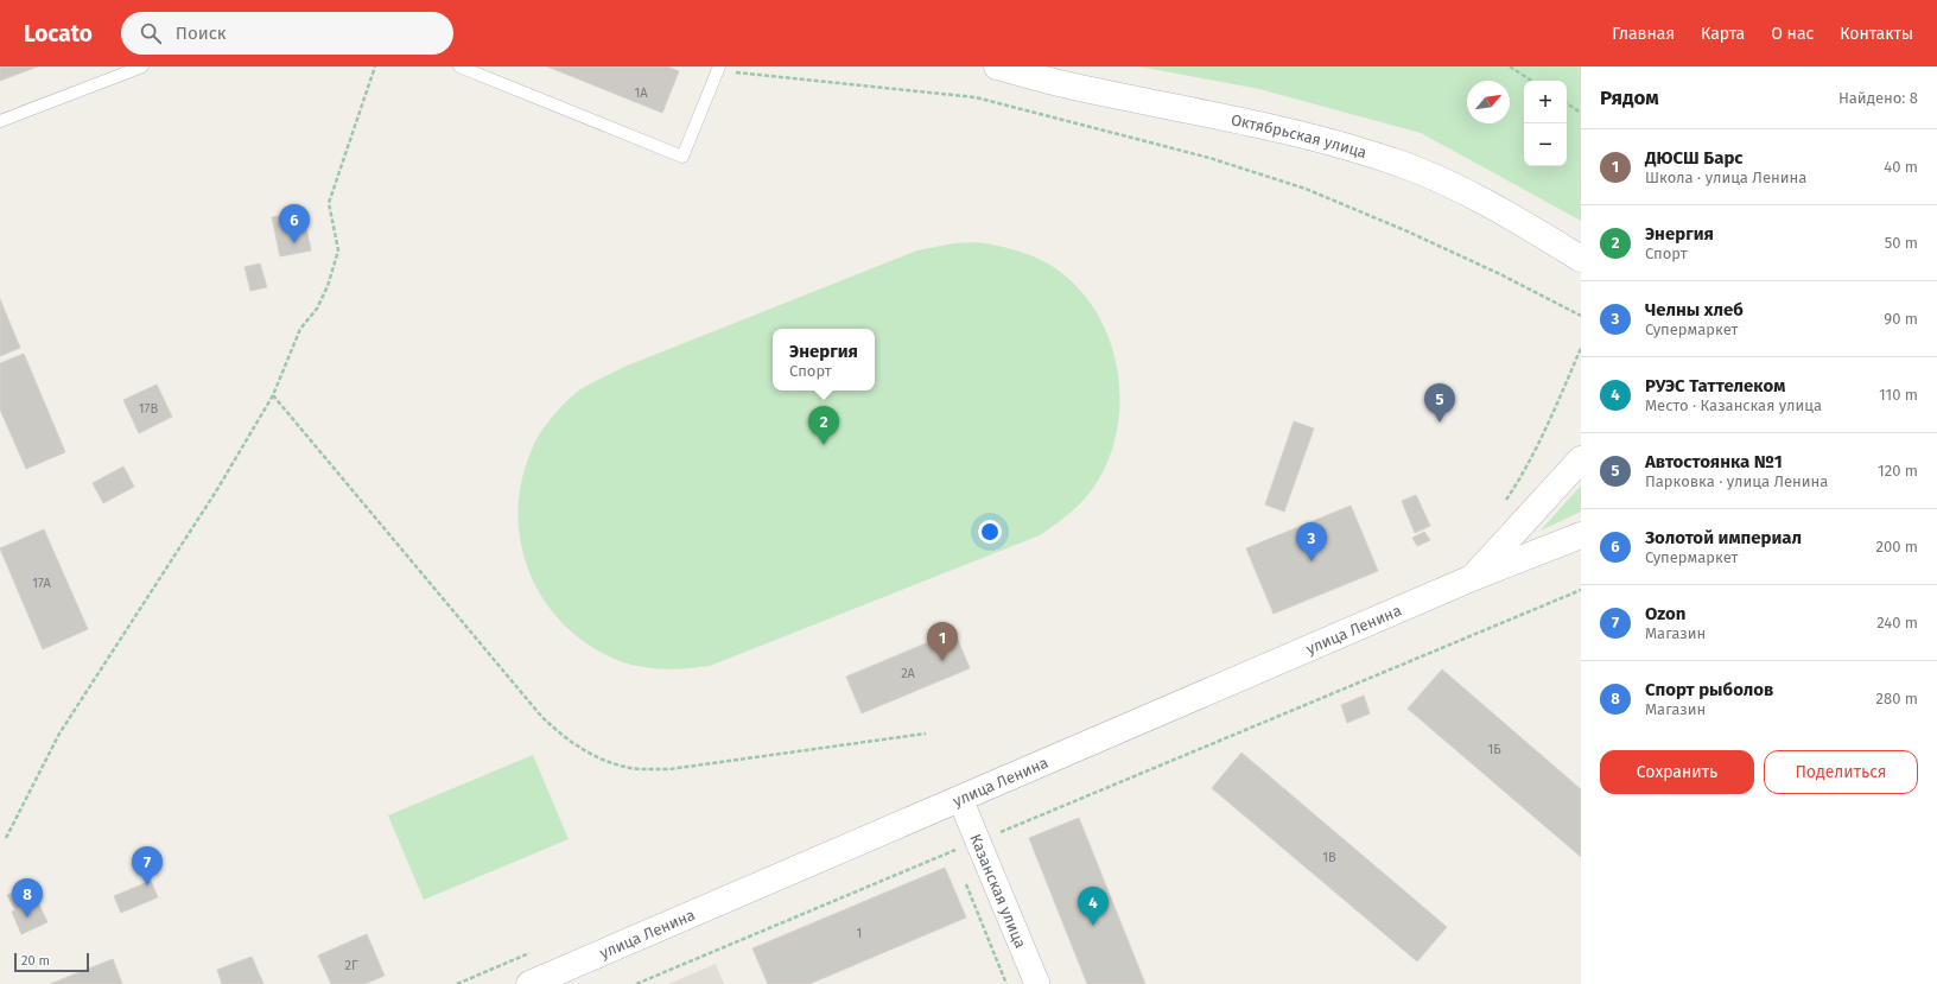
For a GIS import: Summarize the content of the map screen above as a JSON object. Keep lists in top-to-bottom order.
{
  "streets": {
    "street": ["Октябрьская улица", "улица Ленина", "Казанская улица"]
  },
  "crossings": [
    ["улица Ленина", "Казанская улица"]
  ],
  "house_numbers": [
    "1А",
    "17В",
    "17А",
    "2А",
    "1Б",
    "1В",
    "1",
    "2Г"
  ],
  "scale_bar": "20 m",
  "north": "top right",
  "page": {
    "header": "Locato",
    "search": "Поиск",
    "nav": [
      "Главная",
      "Карта",
      "О нас",
      "Контакты"
    ],
    "heading": ["Рядом", "Найдено: 8"],
    "map_buttons": ["+", "−"],
    "list": [
      {
        "mark": "1",
        "name": "ДЮСШ Барс",
        "note": "Школа · улица Ленина",
        "value": "40 m"
      },
      {
        "mark": "2",
        "name": "Энергия",
        "note": "Спорт",
        "value": "50 m"
      },
      {
        "mark": "3",
        "name": "Челны хлеб",
        "note": "Супермаркет",
        "value": "90 m"
      },
      {
        "mark": "4",
        "name": "РУЭС Таттелеком",
        "note": "Место · Казанская улица",
        "value": "110 m"
      },
      {
        "mark": "5",
        "name": "Автостоянка №1",
        "note": "Парковка · улица Ленина",
        "value": "120 m"
      },
      {
        "mark": "6",
        "name": "Золотой империал",
        "note": "Супермаркет",
        "value": "200 m"
      },
      {
        "mark": "7",
        "name": "Ozon",
        "note": "Магазин",
        "value": "240 m"
      },
      {
        "mark": "8",
        "name": "Спорт рыболов",
        "note": "Магазин",
        "value": "280 m"
      }
    ],
    "pins": [
      "6",
      "5",
      "2",
      "3",
      "1",
      "7",
      "8",
      "4"
    ],
    "popup": ["Энергия", "Спорт"],
    "buttons": ["Сохранить", "Поделиться"],
    "scale": "20 m"
  }
}
